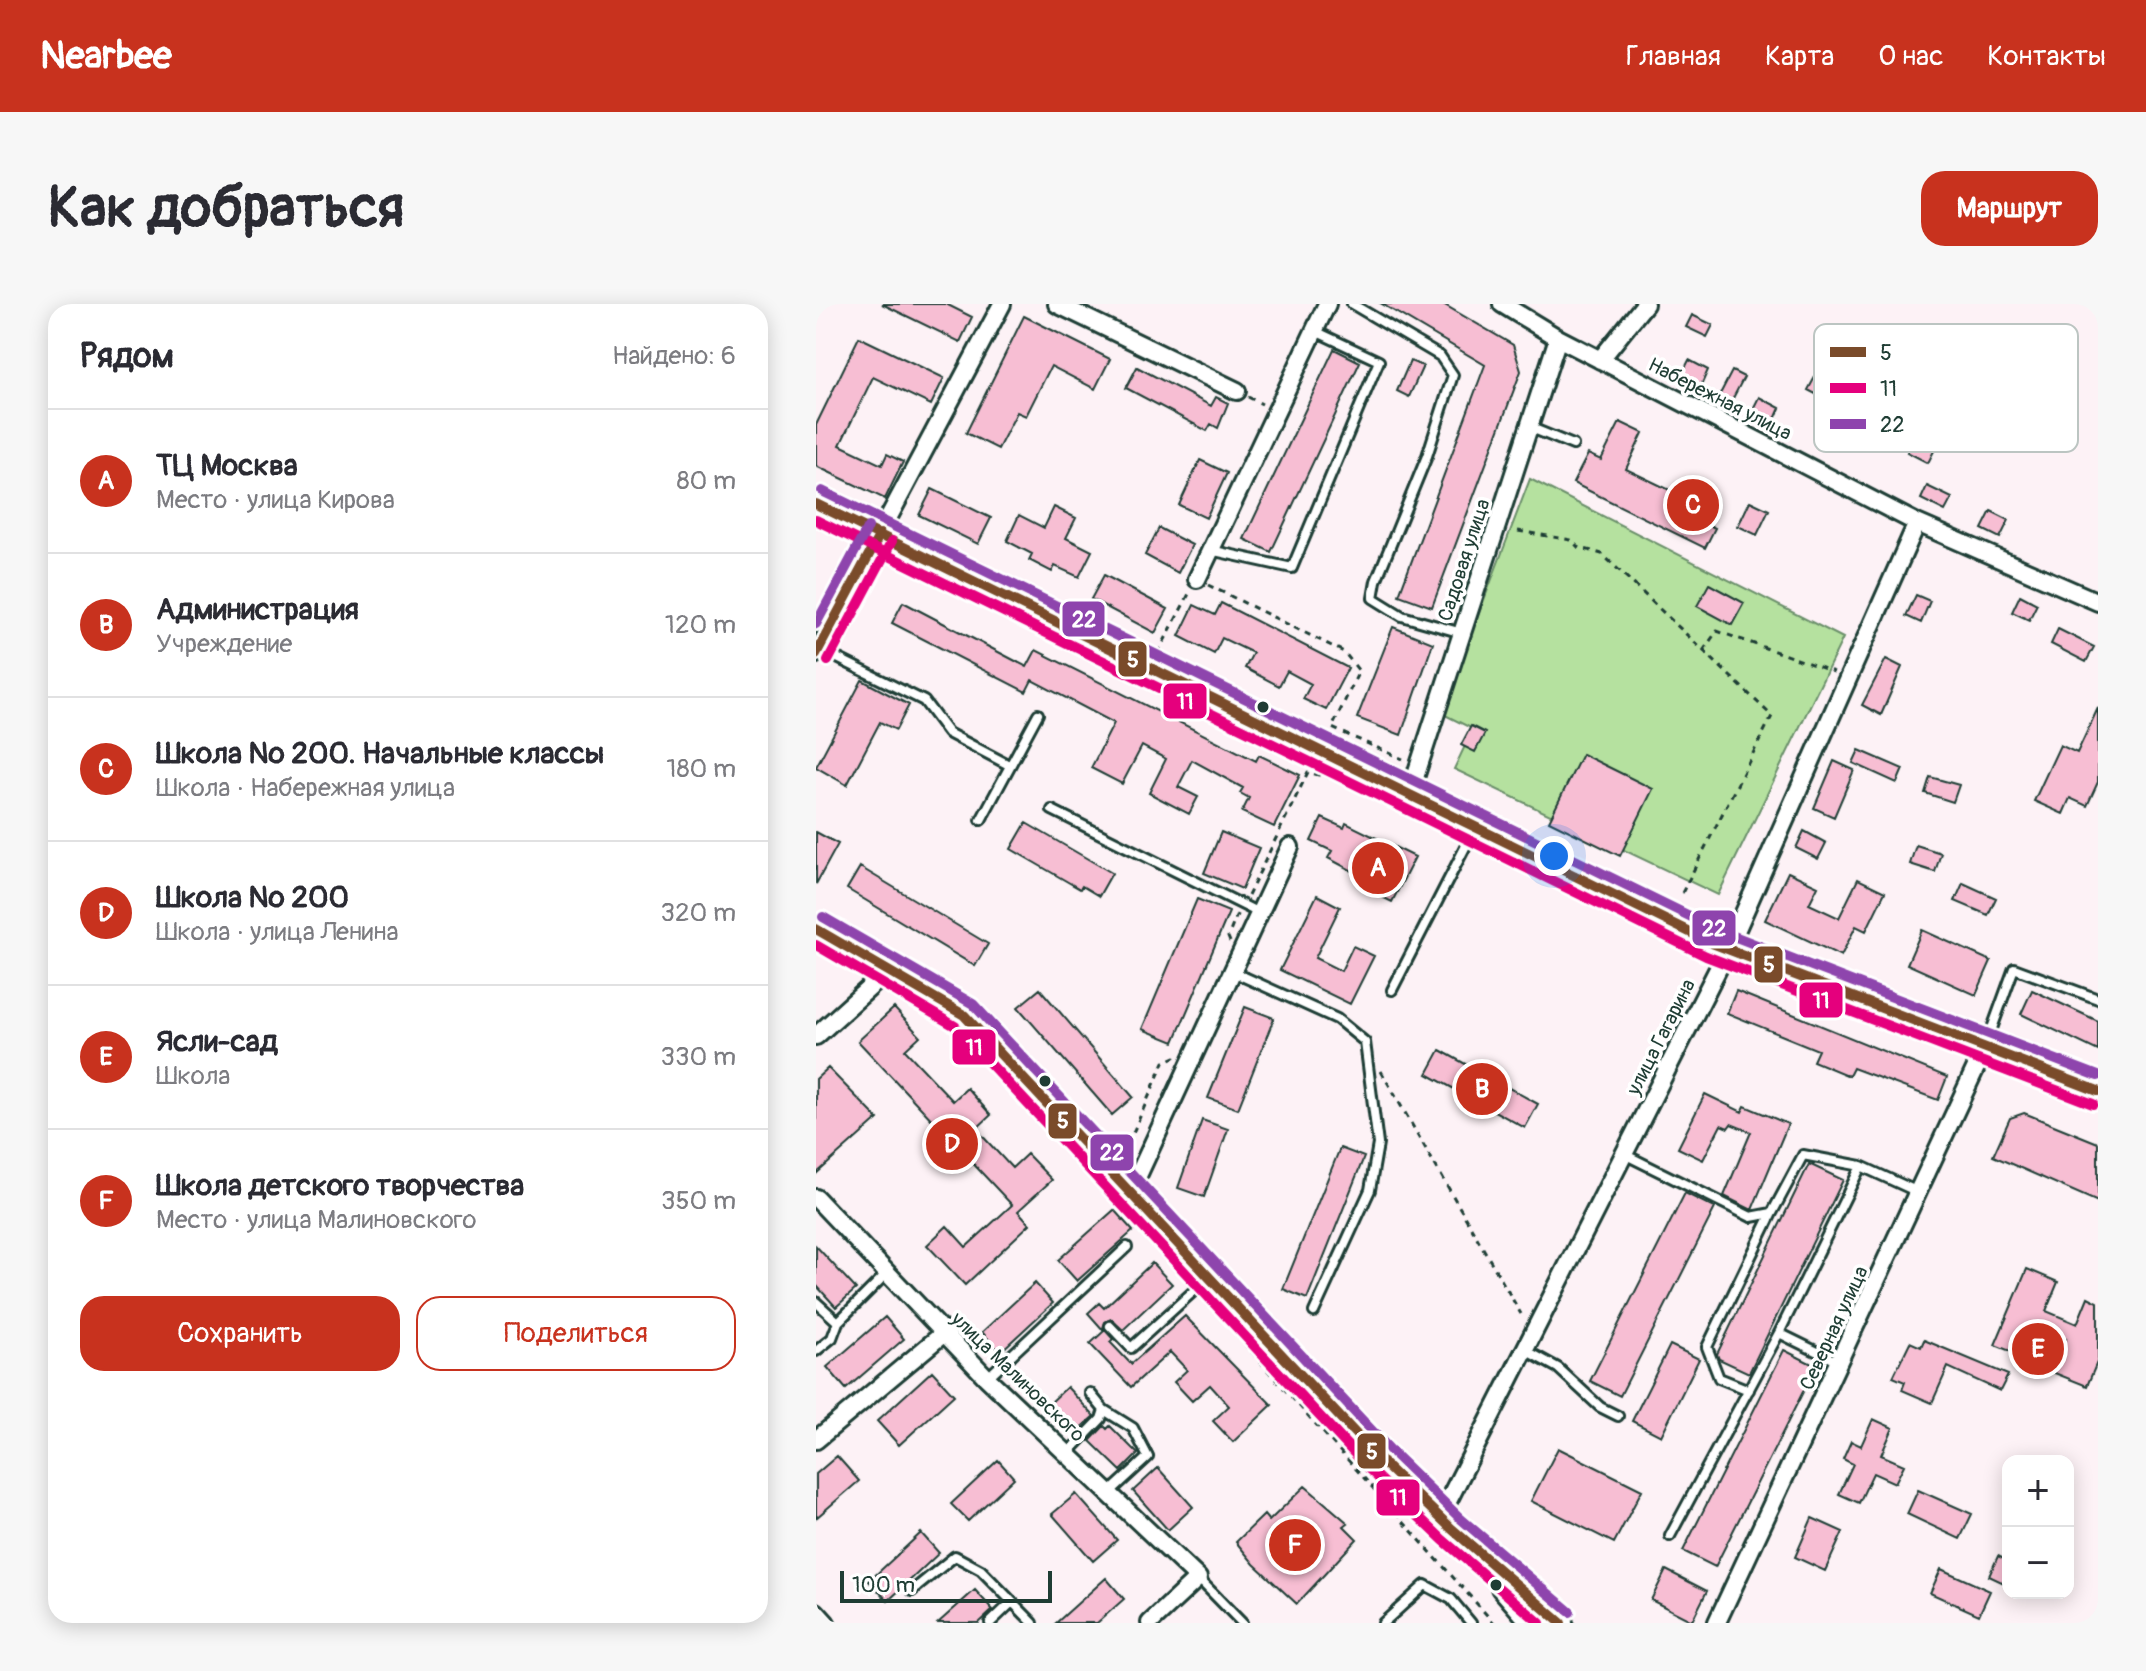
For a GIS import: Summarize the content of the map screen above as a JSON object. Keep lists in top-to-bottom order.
{
  "streets": {
    "street": [
      "Набережная улица",
      "Садовая улица",
      "улица Гагарина",
      "Северная улица",
      "улица Малиновского"
    ]
  },
  "crossings": [
    ["Набережная улица", "Садовая улица"],
    ["Набережная улица", "улица Гагарина"]
  ],
  "lines": ["transit line 22", "transit line 5", "transit line 11"],
  "legend": ["5", "11", "22"],
  "scale_bar": "100 m",
  "page": {
    "header": "Nearbee",
    "nav": [
      "Главная",
      "Карта",
      "О нас",
      "Контакты"
    ],
    "buttons": [
      "Маршрут",
      ["Сохранить", "Поделиться"]
    ],
    "title": "Как добраться",
    "heading": ["Рядом", "Найдено: 6"],
    "list": [
      {
        "mark": "A",
        "name": "ТЦ Москва",
        "note": "Место · улица Кирова",
        "value": "80 m"
      },
      {
        "mark": "B",
        "name": "Администрация",
        "note": "Учреждение",
        "value": "120 m"
      },
      {
        "mark": "C",
        "name": "Школа № 200. Начальные классы",
        "note": "Школа · Набережная улица",
        "value": "180 m"
      },
      {
        "mark": "D",
        "name": "Школа № 200",
        "note": "Школа · улица Ленина",
        "value": "320 m"
      },
      {
        "mark": "E",
        "name": "Ясли-сад",
        "note": "Школа",
        "value": "330 m"
      },
      {
        "mark": "F",
        "name": "Школа детского творчества",
        "note": "Место · улица Малиновского",
        "value": "350 m"
      }
    ],
    "pins": [
      "C",
      "A",
      "B",
      "D",
      "E",
      "F"
    ],
    "map_buttons": ["+", "−"],
    "scale": "100 m"
  }
}
